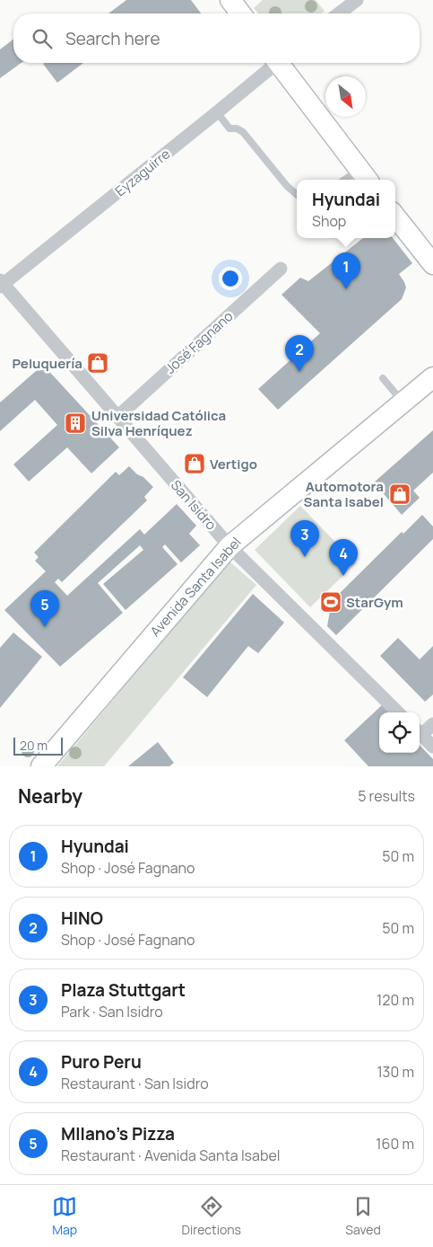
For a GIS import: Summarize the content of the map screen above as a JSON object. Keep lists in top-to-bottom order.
{
  "streets": {
    "main road": ["Avenida Santa Isabel"],
    "street": ["Eyzaguirre", "José Fagnano", "San Isidro"]
  },
  "crossings": [
    ["Eyzaguirre", "San Isidro"],
    ["José Fagnano", "San Isidro"],
    ["San Isidro", "Avenida Santa Isabel"]
  ],
  "places": {
    "shop": ["Peluquería", "Vertigo", "Automotora Santa Isabel"],
    "building": ["Universidad Católica Silva Henríquez"],
    "sports": ["StarGym"]
  },
  "scale_bar": "20 m",
  "north": "bottom right",
  "page": {
    "search": "Search here",
    "popup": ["Hyundai", "Shop"],
    "pins": [
      "1",
      "2",
      "3",
      "4",
      "5"
    ],
    "scale": "20 m",
    "heading": ["Nearby", "5 results"],
    "list": [
      {
        "mark": "1",
        "name": "Hyundai",
        "note": "Shop · José Fagnano",
        "value": "50 m"
      },
      {
        "mark": "2",
        "name": "HINO",
        "note": "Shop · José Fagnano",
        "value": "50 m"
      },
      {
        "mark": "3",
        "name": "Plaza Stuttgart",
        "note": "Park · San Isidro",
        "value": "120 m"
      },
      {
        "mark": "4",
        "name": "Puro Peru",
        "note": "Restaurant · San Isidro",
        "value": "130 m"
      },
      {
        "mark": "5",
        "name": "MIlano's Pizza",
        "note": "Restaurant · Avenida Santa Isabel",
        "value": "160 m"
      }
    ],
    "nav": ["Map", "Directions", "Saved"]
  }
}
